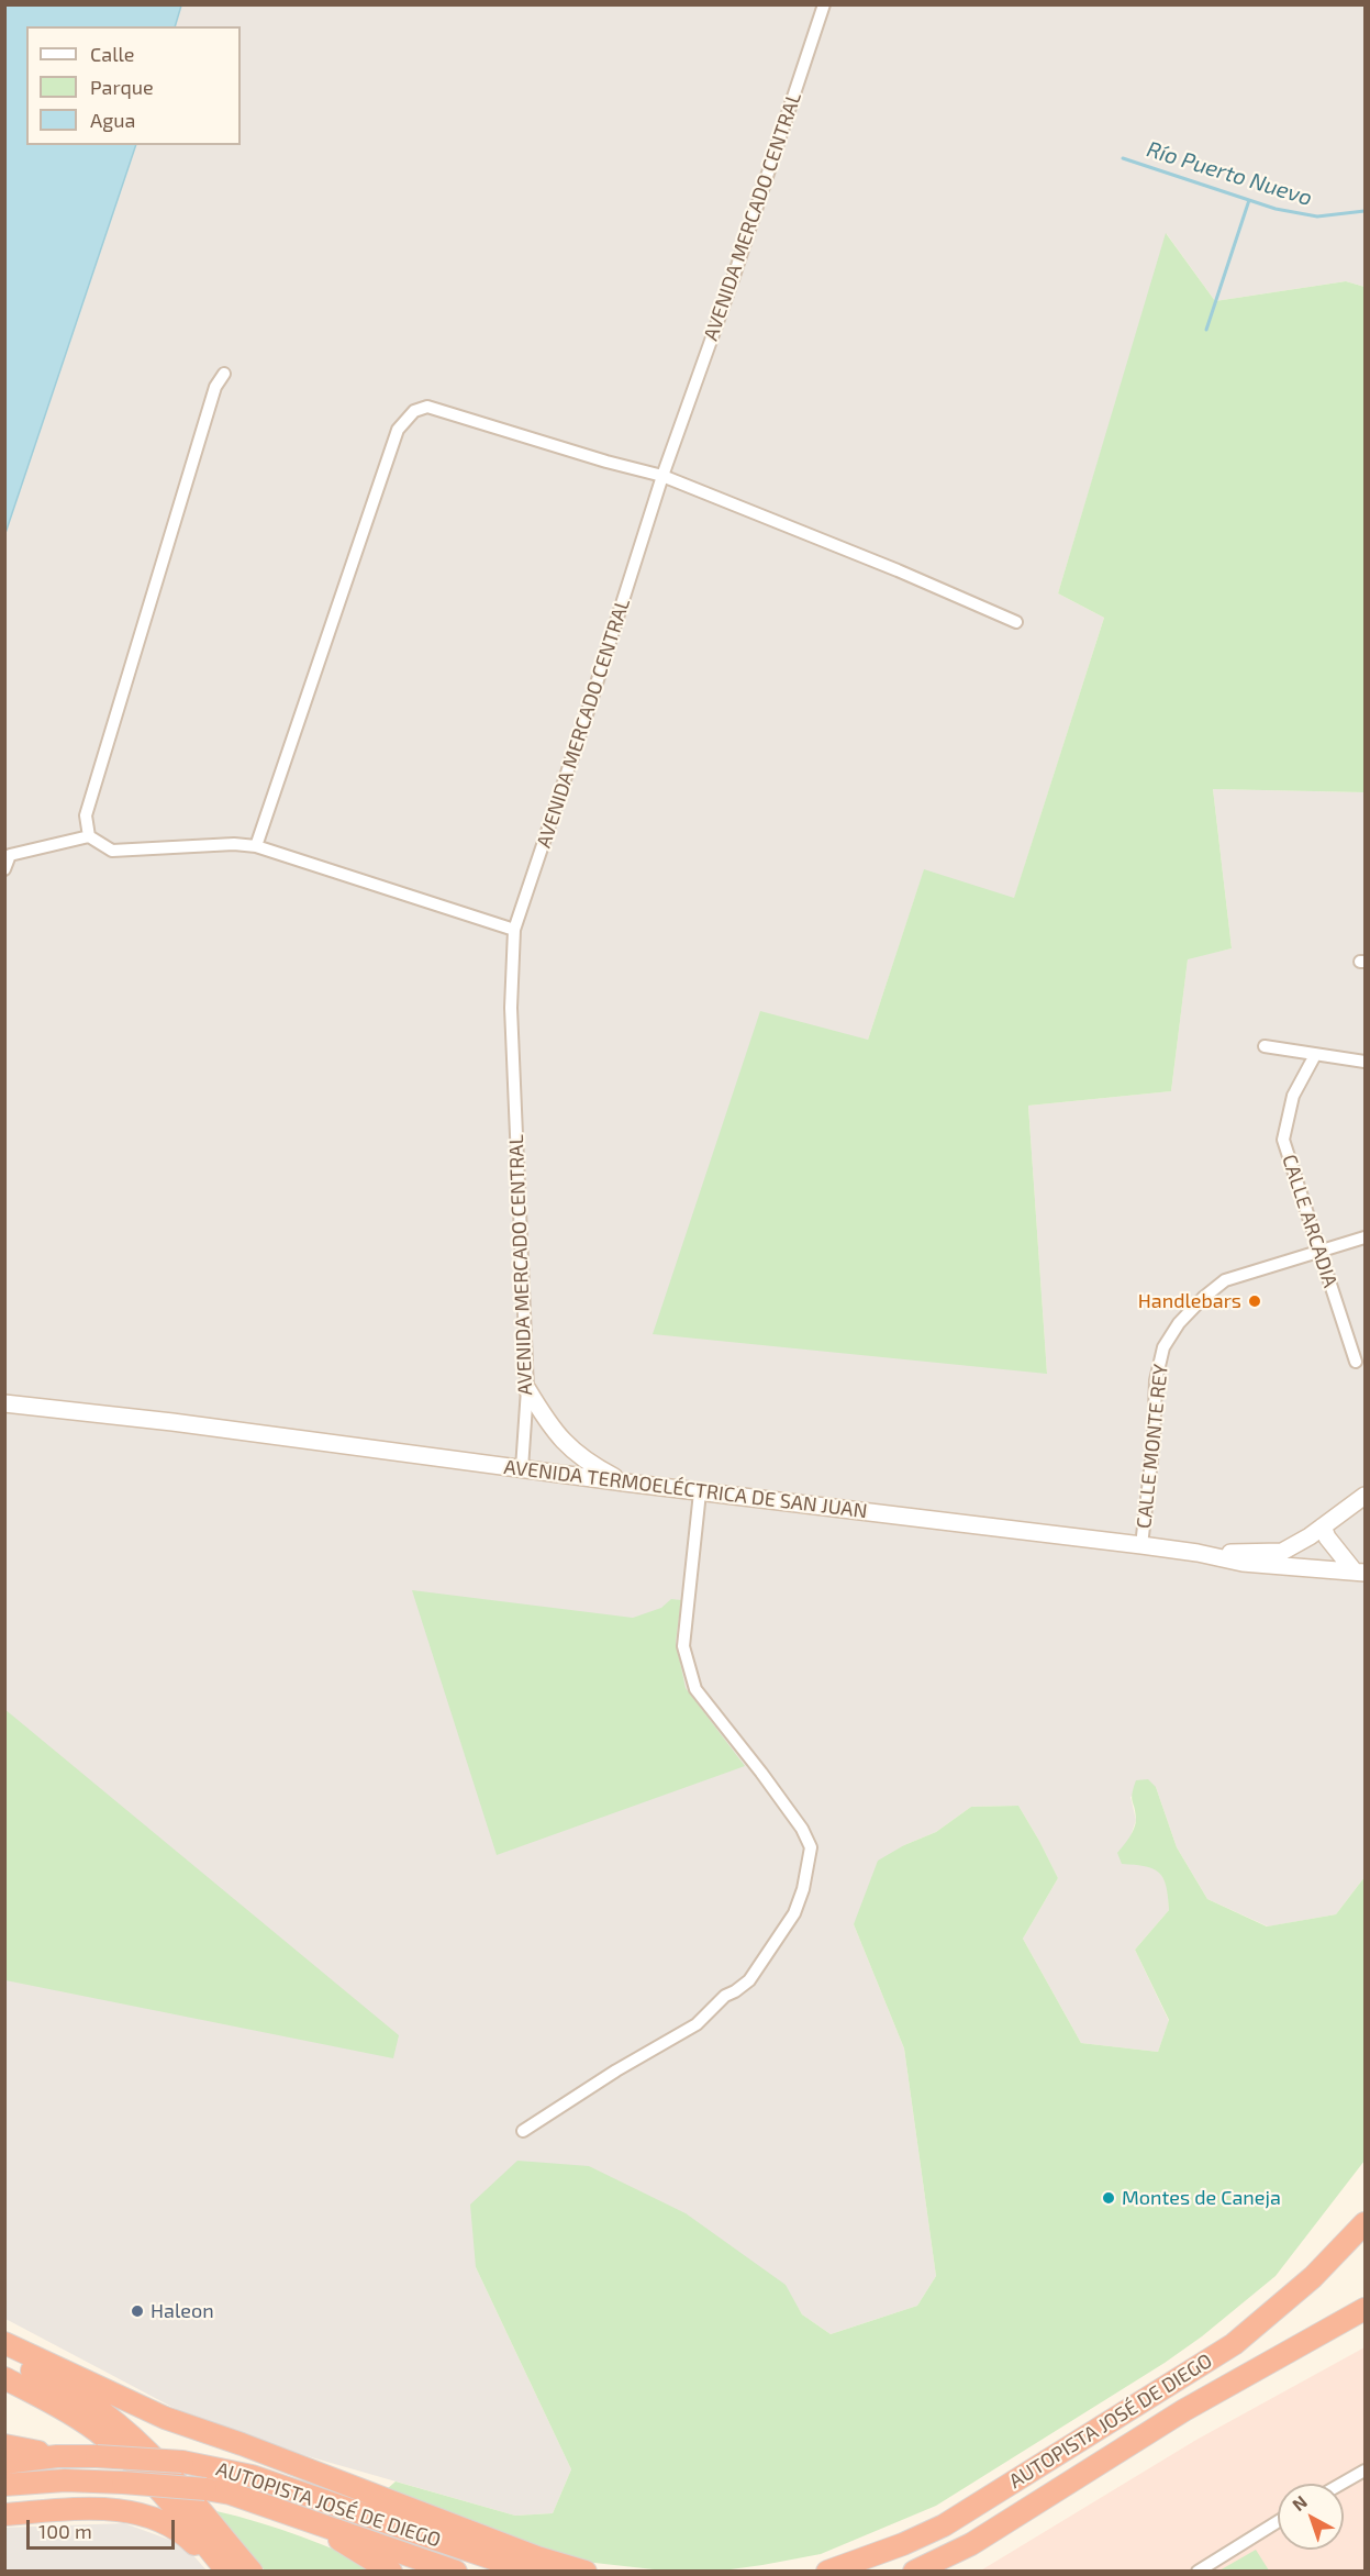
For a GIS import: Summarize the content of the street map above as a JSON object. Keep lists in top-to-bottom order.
{
  "streets": {
    "highway": ["AUTOPISTA JOSÉ DE DIEGO"],
    "street": [
      "AVENIDA MERCADO CENTRAL",
      "CALLE ARCADIA",
      "CALLE MONTE REY",
      "AVENIDA TERMOELÉCTRICA DE SAN JUAN"
    ]
  },
  "crossings": [
    ["AVENIDA MERCADO CENTRAL", "AVENIDA TERMOELÉCTRICA DE SAN JUAN"],
    ["CALLE ARCADIA", "CALLE MONTE REY"],
    ["CALLE MONTE REY", "AVENIDA TERMOELÉCTRICA DE SAN JUAN"]
  ],
  "water": ["Río Puerto Nuevo"],
  "places": ["Handlebars", "Montes de Caneja", "Haleon"],
  "legend": ["Calle", "Parque", "Agua"],
  "scale_bar": "100 m",
  "north": "top left"
}
